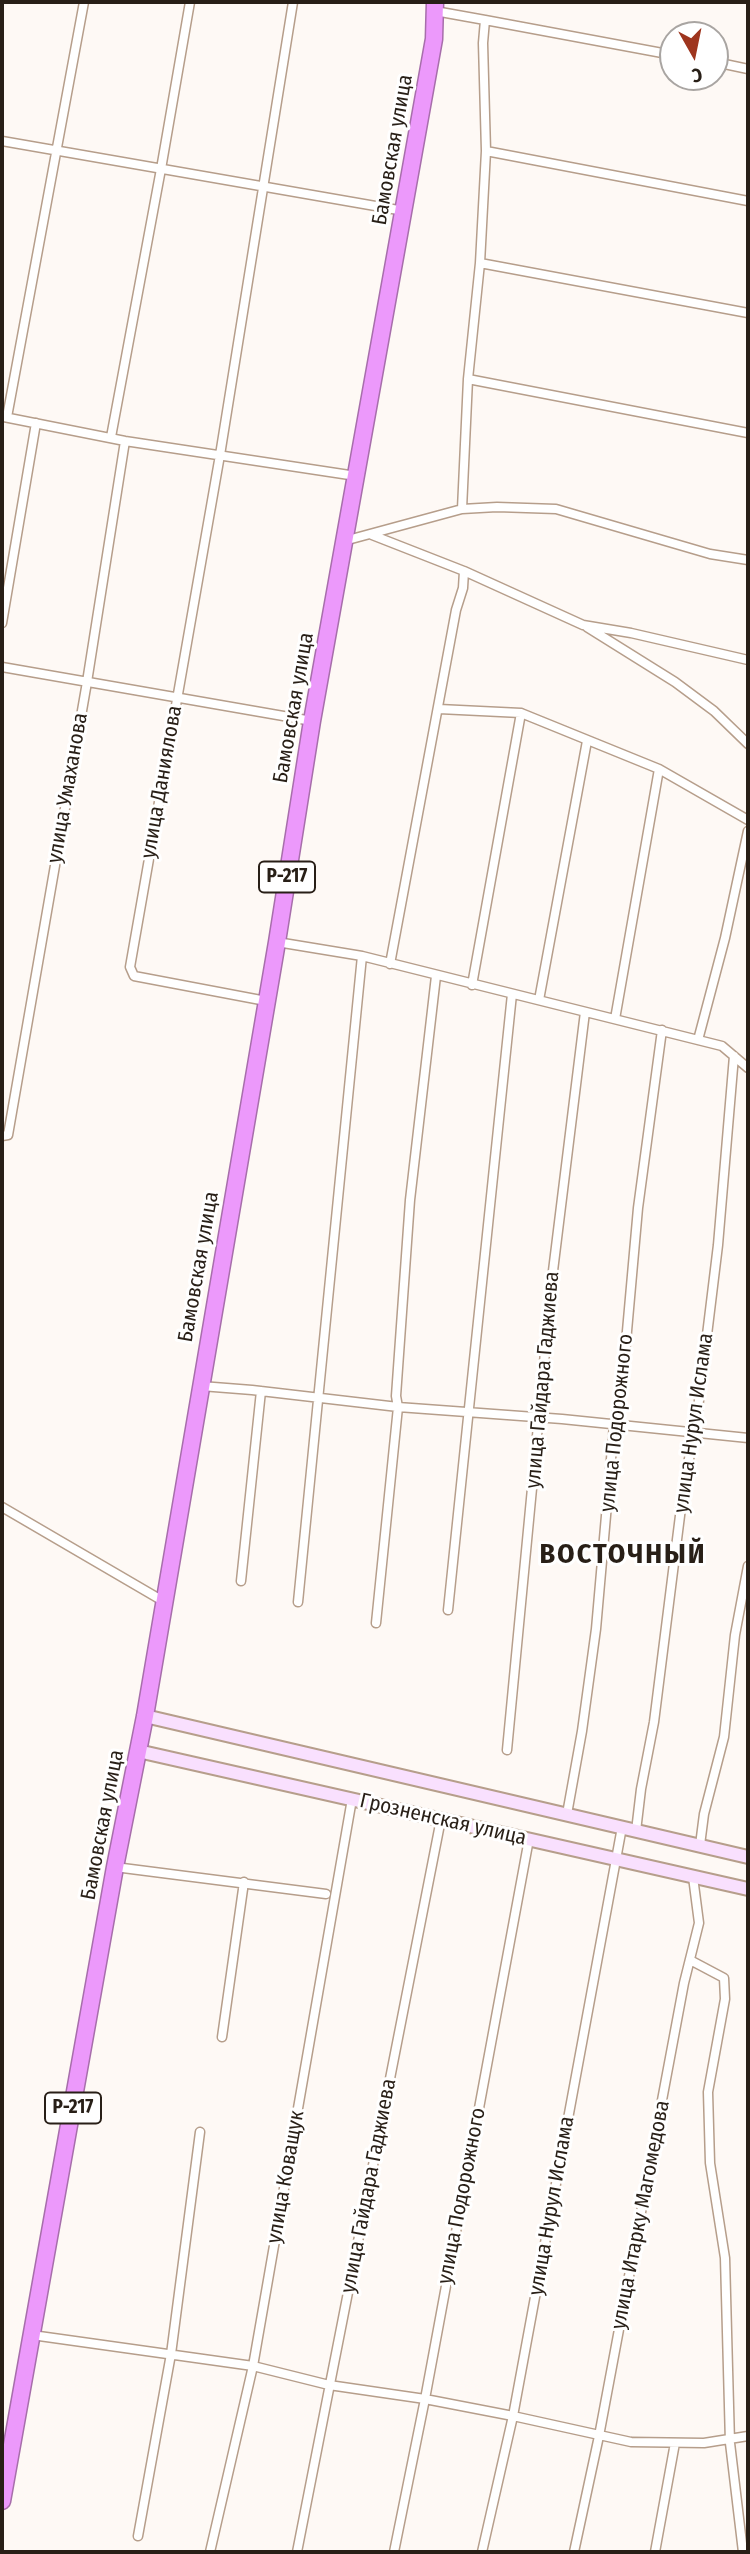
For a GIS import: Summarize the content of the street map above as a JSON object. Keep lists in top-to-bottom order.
{
  "streets": {
    "highway": ["Бамовская улица", "Р-217"],
    "street": [
      "улица Даниялова",
      "улица Умаханова",
      "улица Гайдара Гаджиева",
      "улица Подорожного",
      "улица Нурул Ислама",
      "Грозненская улица",
      "улица Коващук",
      "улица Итарку Магомедова"
    ]
  },
  "crossings": [
    ["Бамовская улица", "улица Даниялова"],
    ["Бамовская улица", "Грозненская улица"],
    ["улица Гайдара Гаджиева", "Грозненская улица"],
    ["улица Подорожного", "Грозненская улица"],
    ["улица Нурул Ислама", "Грозненская улица"],
    ["Грозненская улица", "улица Коващук"],
    ["Грозненская улица", "улица Итарку Магомедова"]
  ],
  "districts": ["ВОСТОЧНЫЙ"],
  "north": "bottom"
}
